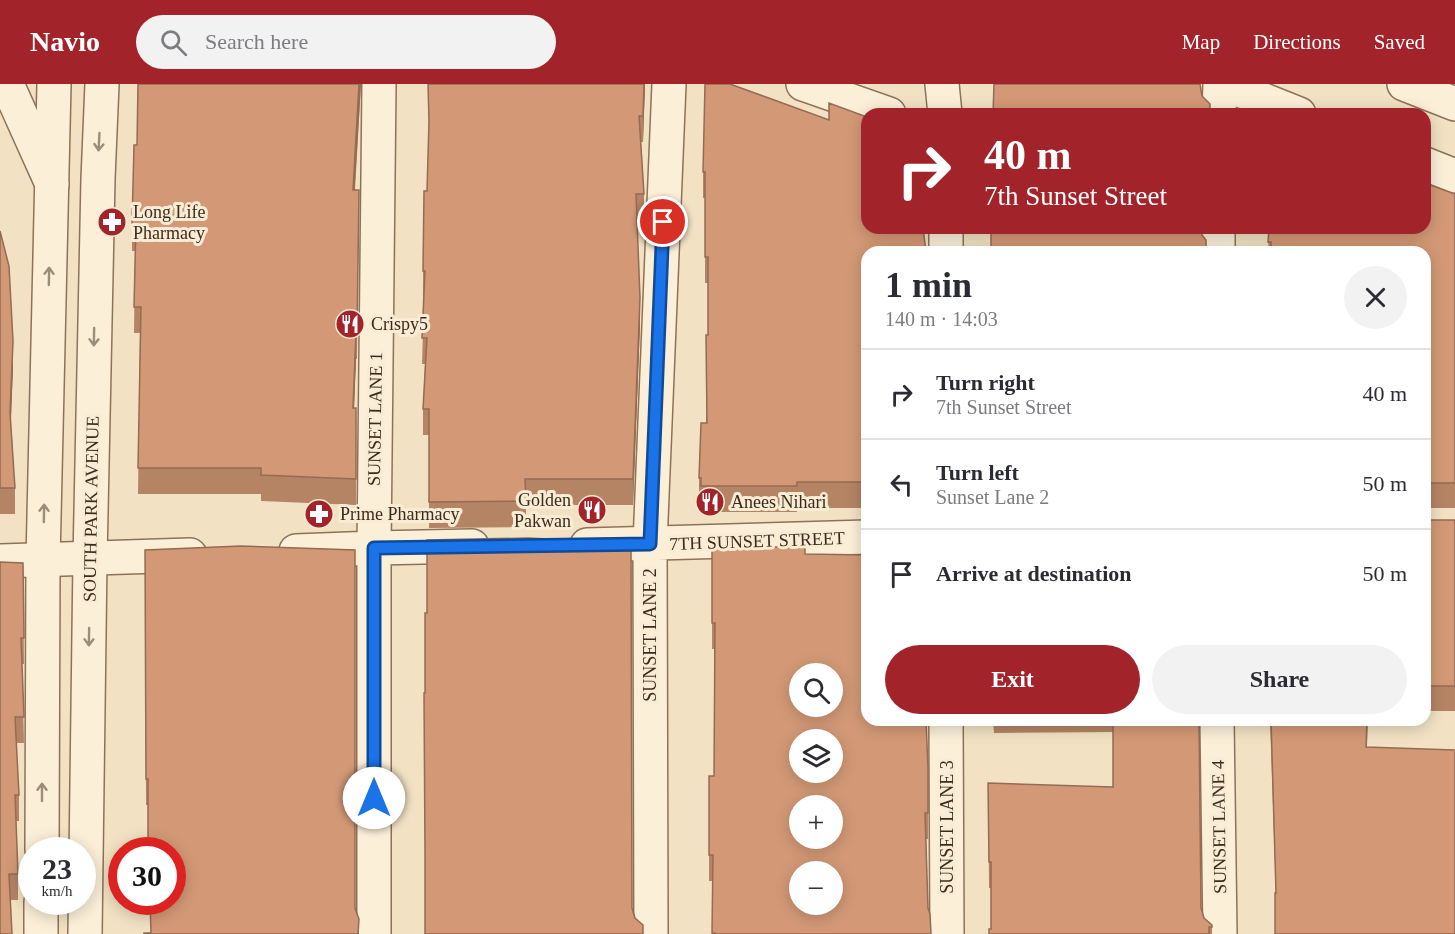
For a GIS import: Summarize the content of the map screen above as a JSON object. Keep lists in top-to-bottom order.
{
  "streets": {
    "street": [
      "SUNSET LANE 1",
      "SOUTH PARK AVENUE",
      "7TH SUNSET STREET",
      "SUNSET LANE 2",
      "SUNSET LANE 3",
      "SUNSET LANE 4"
    ]
  },
  "crossings": [
    ["7TH SUNSET STREET", "SUNSET LANE 2"]
  ],
  "places": {
    "pharmacy": ["Long Life Pharmacy", "Prime Pharmacy"],
    "restaurant": ["Crispy5", "Anees Nihari", "Golden Pakwan"]
  },
  "page": {
    "header": "Navio",
    "search": "Search here",
    "nav": ["Map", "Directions", "Saved"],
    "turn": ["40 m", "7th Sunset Street"],
    "heading": ["1 min", "140 m · 14:03"],
    "list": [
      {
        "name": "Turn right",
        "note": "7th Sunset Street",
        "value": "40 m"
      },
      {
        "name": "Turn left",
        "note": "Sunset Lane 2",
        "value": "50 m"
      },
      {
        "name": "Arrive at destination",
        "value": "50 m"
      }
    ],
    "buttons": ["Exit", "Share"],
    "map_buttons": ["+", "−"],
    "speed": "23 km/h",
    "limit": "30"
  }
}
